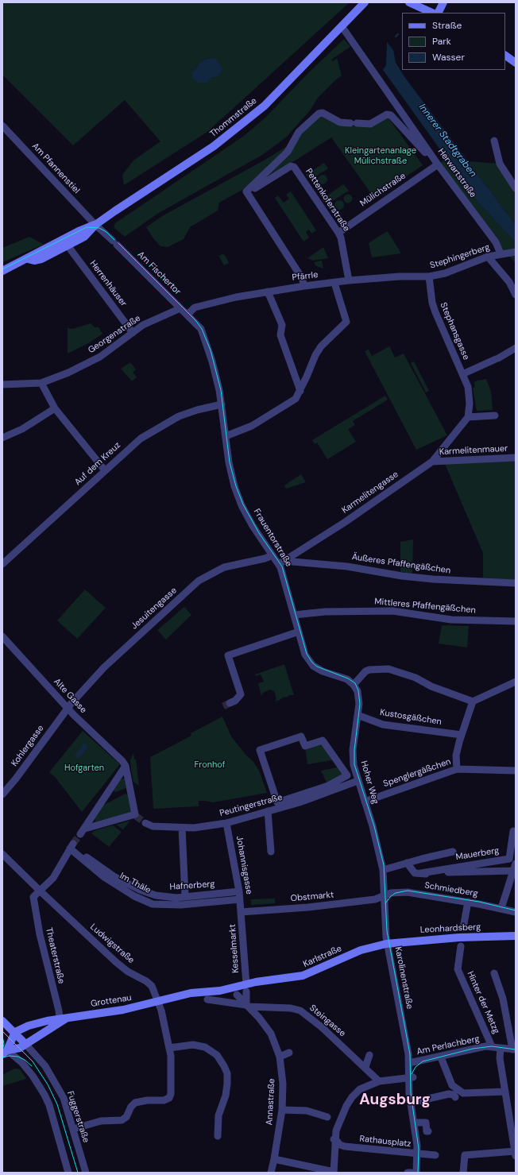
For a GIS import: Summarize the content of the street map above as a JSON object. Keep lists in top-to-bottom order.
{
  "streets": {
    "street": [
      "Thommstraße",
      "Am Pfannenstiel",
      "Herwartstraße",
      "Mülichstraße",
      "Pettenkoferstraße",
      "Stephingerberg",
      "Am Fischertor",
      "Pfärrle",
      "Herrenhäuser",
      "Stephansgasse",
      "Georgenstraße",
      "Karmelitenmauer",
      "Auf dem Kreuz",
      "Karmelitengasse",
      "Frauentorstraße",
      "Äußeres Pfaffengäßchen",
      "Mittleres Pfaffengäßchen",
      "Jesuitengasse",
      "Alte Gasse",
      "Kustosgäßchen",
      "Kohlergasse",
      "Spenglergäßchen",
      "Hoher Weg",
      "Peutingerstraße",
      "Mauerberg",
      "Johannisgasse",
      "Im Thäle",
      "Hafnerberg",
      "Schmiedberg",
      "Obstmarkt",
      "Leonhardsberg",
      "Ludwigstraße",
      "Kesselmarkt",
      "Theaterstraße",
      "Karlstraße",
      "Karolinenstraße",
      "Grottenau",
      "Hinter der Metzg",
      "Steingasse",
      "Am Perlachberg",
      "Annastraße",
      "Fuggerstraße",
      "Rathausplatz"
    ]
  },
  "crossings": [
    ["Thommstraße", "Am Pfannenstiel"],
    ["Thommstraße", "Herwartstraße"],
    ["Thommstraße", "Am Fischertor"],
    ["Thommstraße", "Herrenhäuser"],
    ["Am Pfannenstiel", "Am Fischertor"],
    ["Herwartstraße", "Mülichstraße"],
    ["Herwartstraße", "Stephingerberg"],
    ["Mülichstraße", "Pettenkoferstraße"],
    ["Pettenkoferstraße", "Pfärrle"],
    ["Stephingerberg", "Pfärrle"],
    ["Stephingerberg", "Stephansgasse"],
    ["Am Fischertor", "Pfärrle"],
    ["Am Fischertor", "Georgenstraße"],
    ["Am Fischertor", "Frauentorstraße"],
    ["Pfärrle", "Stephansgasse"],
    ["Pfärrle", "Frauentorstraße"],
    ["Herrenhäuser", "Georgenstraße"],
    ["Stephansgasse", "Karmelitengasse"],
    ["Karmelitenmauer", "Karmelitengasse"],
    ["Auf dem Kreuz", "Frauentorstraße"],
    ["Karmelitengasse", "Frauentorstraße"],
    ["Karmelitengasse", "Äußeres Pfaffengäßchen"],
    ["Frauentorstraße", "Äußeres Pfaffengäßchen"],
    ["Frauentorstraße", "Mittleres Pfaffengäßchen"],
    ["Frauentorstraße", "Jesuitengasse"],
    ["Frauentorstraße", "Hoher Weg"],
    ["Jesuitengasse", "Alte Gasse"],
    ["Jesuitengasse", "Kohlergasse"],
    ["Alte Gasse", "Kohlergasse"],
    ["Kustosgäßchen", "Hoher Weg"],
    ["Spenglergäßchen", "Hoher Weg"],
    ["Hoher Weg", "Peutingerstraße"],
    ["Hoher Weg", "Schmiedberg"],
    ["Hoher Weg", "Obstmarkt"],
    ["Hoher Weg", "Karolinenstraße"],
    ["Peutingerstraße", "Johannisgasse"],
    ["Mauerberg", "Schmiedberg"],
    ["Johannisgasse", "Im Thäle"],
    ["Johannisgasse", "Hafnerberg"],
    ["Johannisgasse", "Obstmarkt"],
    ["Johannisgasse", "Kesselmarkt"],
    ["Im Thäle", "Hafnerberg"],
    ["Schmiedberg", "Obstmarkt"],
    ["Schmiedberg", "Karolinenstraße"],
    ["Obstmarkt", "Kesselmarkt"],
    ["Obstmarkt", "Karolinenstraße"],
    ["Leonhardsberg", "Karlstraße"],
    ["Leonhardsberg", "Karolinenstraße"],
    ["Ludwigstraße", "Theaterstraße"],
    ["Ludwigstraße", "Grottenau"],
    ["Ludwigstraße", "Fuggerstraße"],
    ["Kesselmarkt", "Karlstraße"],
    ["Theaterstraße", "Grottenau"],
    ["Karlstraße", "Karolinenstraße"],
    ["Karolinenstraße", "Am Perlachberg"],
    ["Karolinenstraße", "Rathausplatz"],
    ["Hinter der Metzg", "Am Perlachberg"],
    ["Steingasse", "Annastraße"],
    ["Am Perlachberg", "Rathausplatz"]
  ],
  "districts": ["Augsburg"],
  "water": ["Innerer Stadtgraben"],
  "parks": ["Kleingartenanlage Mülichstraße", "Fronhof", "Hofgarten"],
  "legend": ["Straße", "Park", "Wasser"]
}
